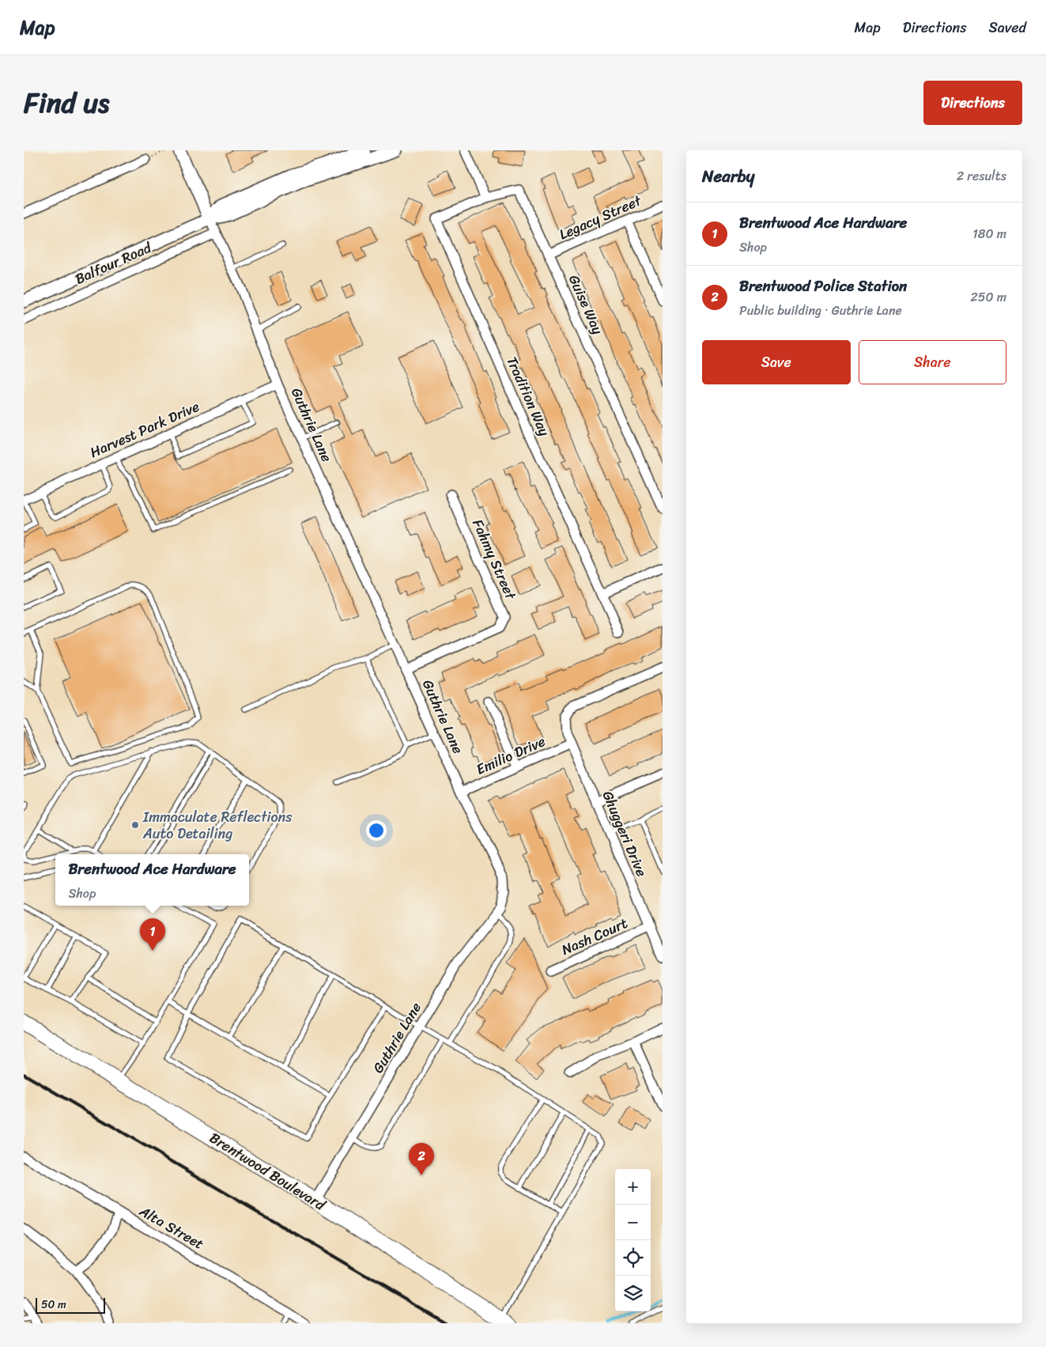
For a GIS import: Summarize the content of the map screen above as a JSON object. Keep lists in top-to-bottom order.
{
  "streets": {
    "main road": ["Brentwood Boulevard"],
    "street": [
      "Legacy Street",
      "Balfour Road",
      "Guise Way",
      "Tradition Way",
      "Guthrie Lane",
      "Harvest Park Drive",
      "Fahmy Street",
      "Emilio Drive",
      "Ghuggeri Drive",
      "Nash Court",
      "Alta Street"
    ]
  },
  "crossings": [
    ["Legacy Street", "Guise Way"],
    ["Balfour Road", "Guthrie Lane"],
    ["Guise Way", "Tradition Way"],
    ["Guthrie Lane", "Harvest Park Drive"],
    ["Guthrie Lane", "Fahmy Street"],
    ["Guthrie Lane", "Emilio Drive"],
    ["Guthrie Lane", "Brentwood Boulevard"],
    ["Emilio Drive", "Ghuggeri Drive"],
    ["Ghuggeri Drive", "Nash Court"]
  ],
  "places": ["Immaculate Reflections Auto Detailing"],
  "scale_bar": "50 m",
  "page": {
    "header": "Map",
    "nav": ["Map", "Directions", "Saved"],
    "title": "Find us",
    "buttons": [
      "Directions",
      ["Save", "Share"]
    ],
    "heading": ["Nearby", "2 results"],
    "list": [
      {
        "mark": "1",
        "name": "Brentwood Ace Hardware",
        "note": "Shop",
        "value": "180 m"
      },
      {
        "mark": "2",
        "name": "Brentwood Police Station",
        "note": "Public building · Guthrie Lane",
        "value": "250 m"
      }
    ],
    "popup": ["Brentwood Ace Hardware", "Shop"],
    "pins": ["1", "2"],
    "map_buttons": ["+", "−"],
    "scale": "50 m"
  }
}
